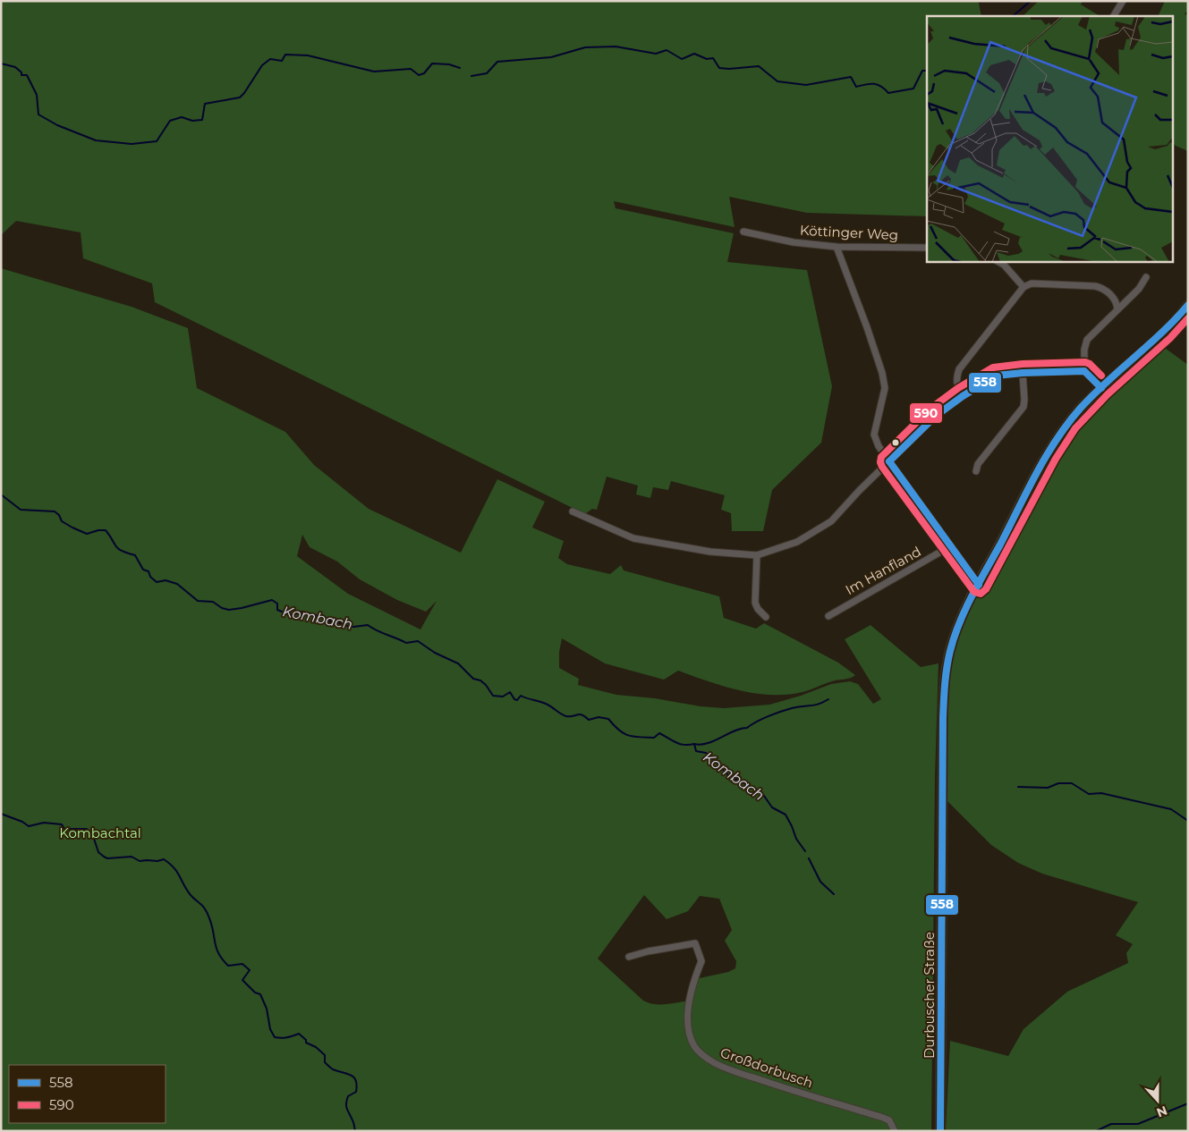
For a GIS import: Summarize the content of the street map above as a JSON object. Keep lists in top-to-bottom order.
{
  "streets": {
    "main road": ["Durbuscher Straße"],
    "street": ["Köttinger Weg", "Im Hanfland", "Großdorbusch"]
  },
  "water": ["Kombach"],
  "parks": ["Kombachtal"],
  "lines": ["transit line 558", "transit line 590"],
  "legend": ["558", "590"],
  "north": "bottom"
}
